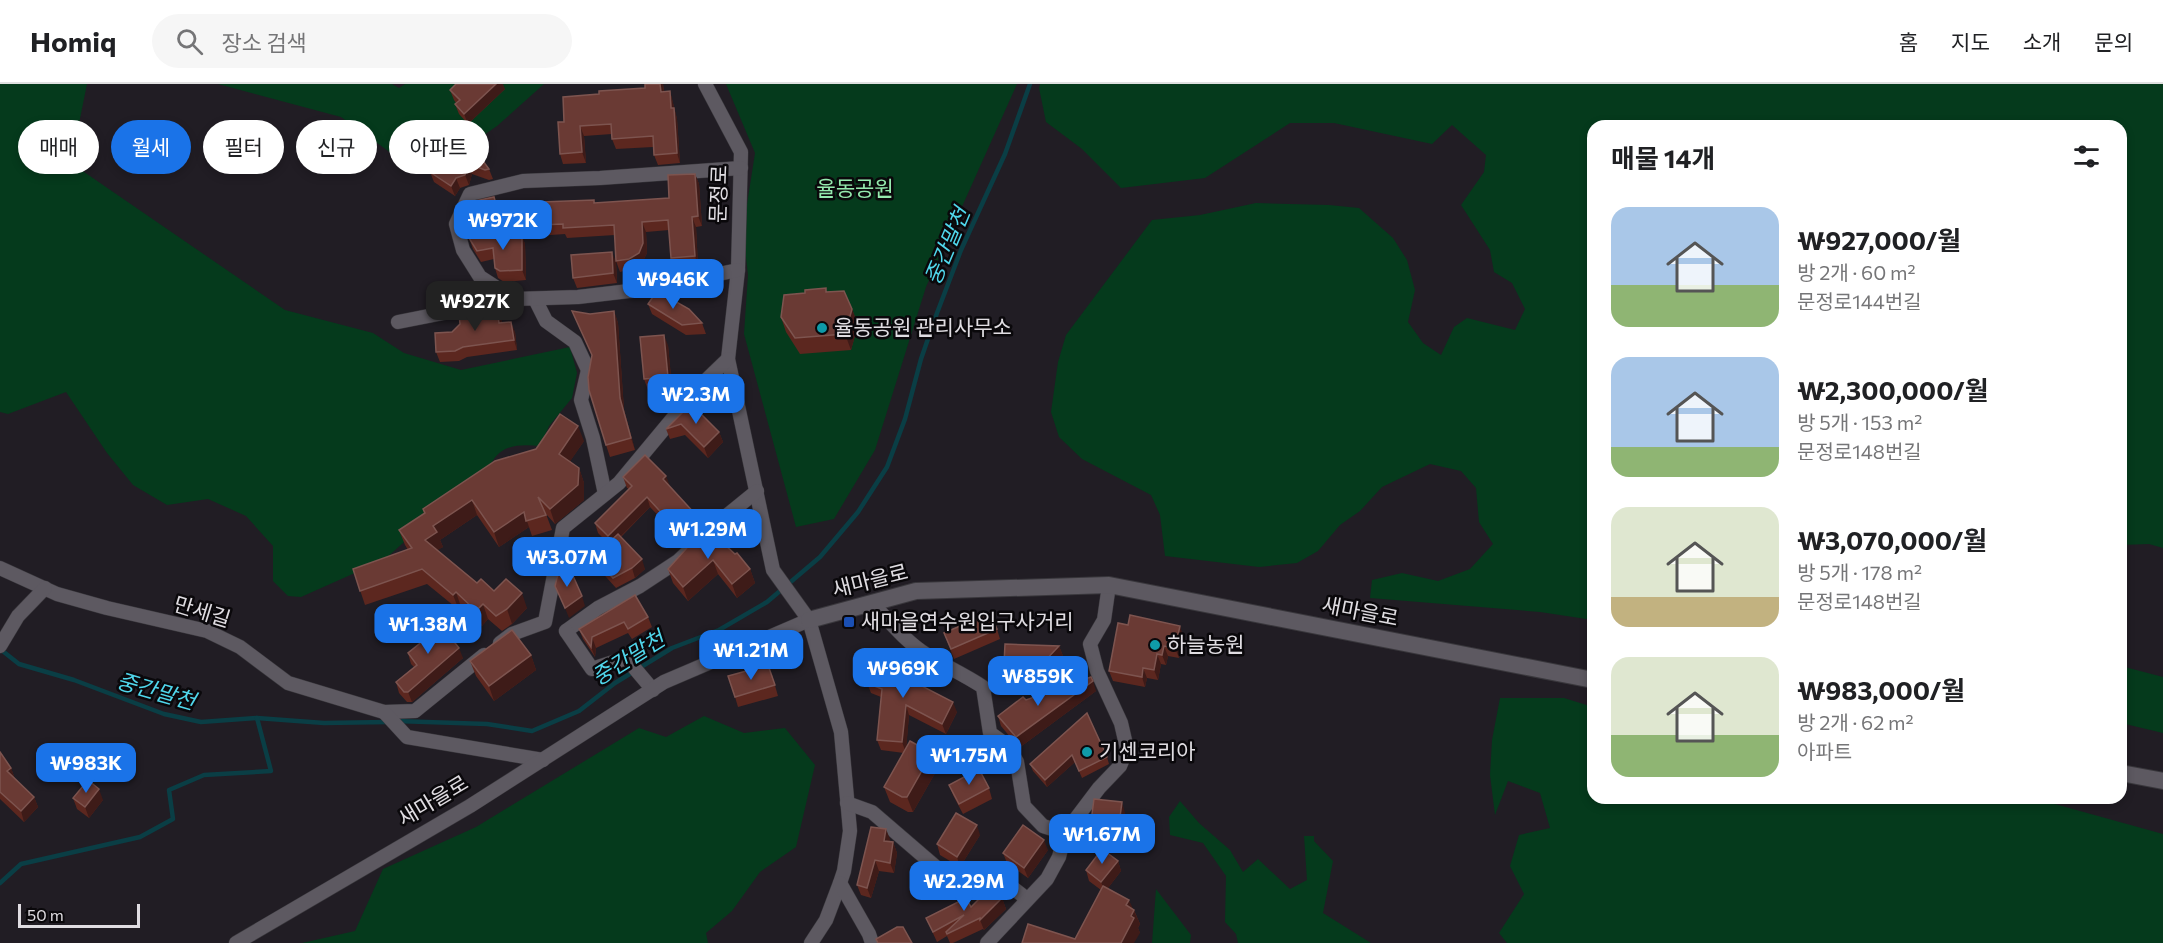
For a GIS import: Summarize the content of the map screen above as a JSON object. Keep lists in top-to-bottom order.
{
  "streets": {
    "street": ["문정로", "새마을로", "만세길"]
  },
  "crossings": [
    ["문정로", "새마을로"]
  ],
  "water": ["중간말천"],
  "parks": ["율동공원"],
  "places": {
    "other": ["율동공원 관리사무소", "하늘농원", "기센코리아"],
    "transit": ["새마을연수원입구사거리"]
  },
  "scale_bar": "50 m",
  "page": {
    "header": "Homiq",
    "search": "장소 검색",
    "nav": [
      "홈",
      "지도",
      "소개",
      "문의"
    ],
    "chip": [
      "매매",
      "월세",
      "필터",
      "신규",
      "아파트"
    ],
    "heading": "매물 14개",
    "list": [
      {
        "name": "₩927,000/월",
        "note": "방 2개 · 60 m² · 문정로144번길"
      },
      {
        "name": "₩2,300,000/월",
        "note": "방 5개 · 153 m² · 문정로148번길"
      },
      {
        "name": "₩3,070,000/월",
        "note": "방 5개 · 178 m² · 문정로148번길"
      },
      {
        "name": "₩983,000/월",
        "note": "방 2개 · 62 m² · 아파트"
      }
    ],
    "price": [
      "₩972K",
      "₩946K",
      "₩927K",
      "₩2.3M",
      "₩1.29M",
      "₩3.07M",
      "₩1.38M",
      "₩1.21M",
      "₩969K",
      "₩859K",
      "₩1.75M",
      "₩983K",
      "₩1.67M",
      "₩2.29M"
    ],
    "scale": "50 m"
  }
}
